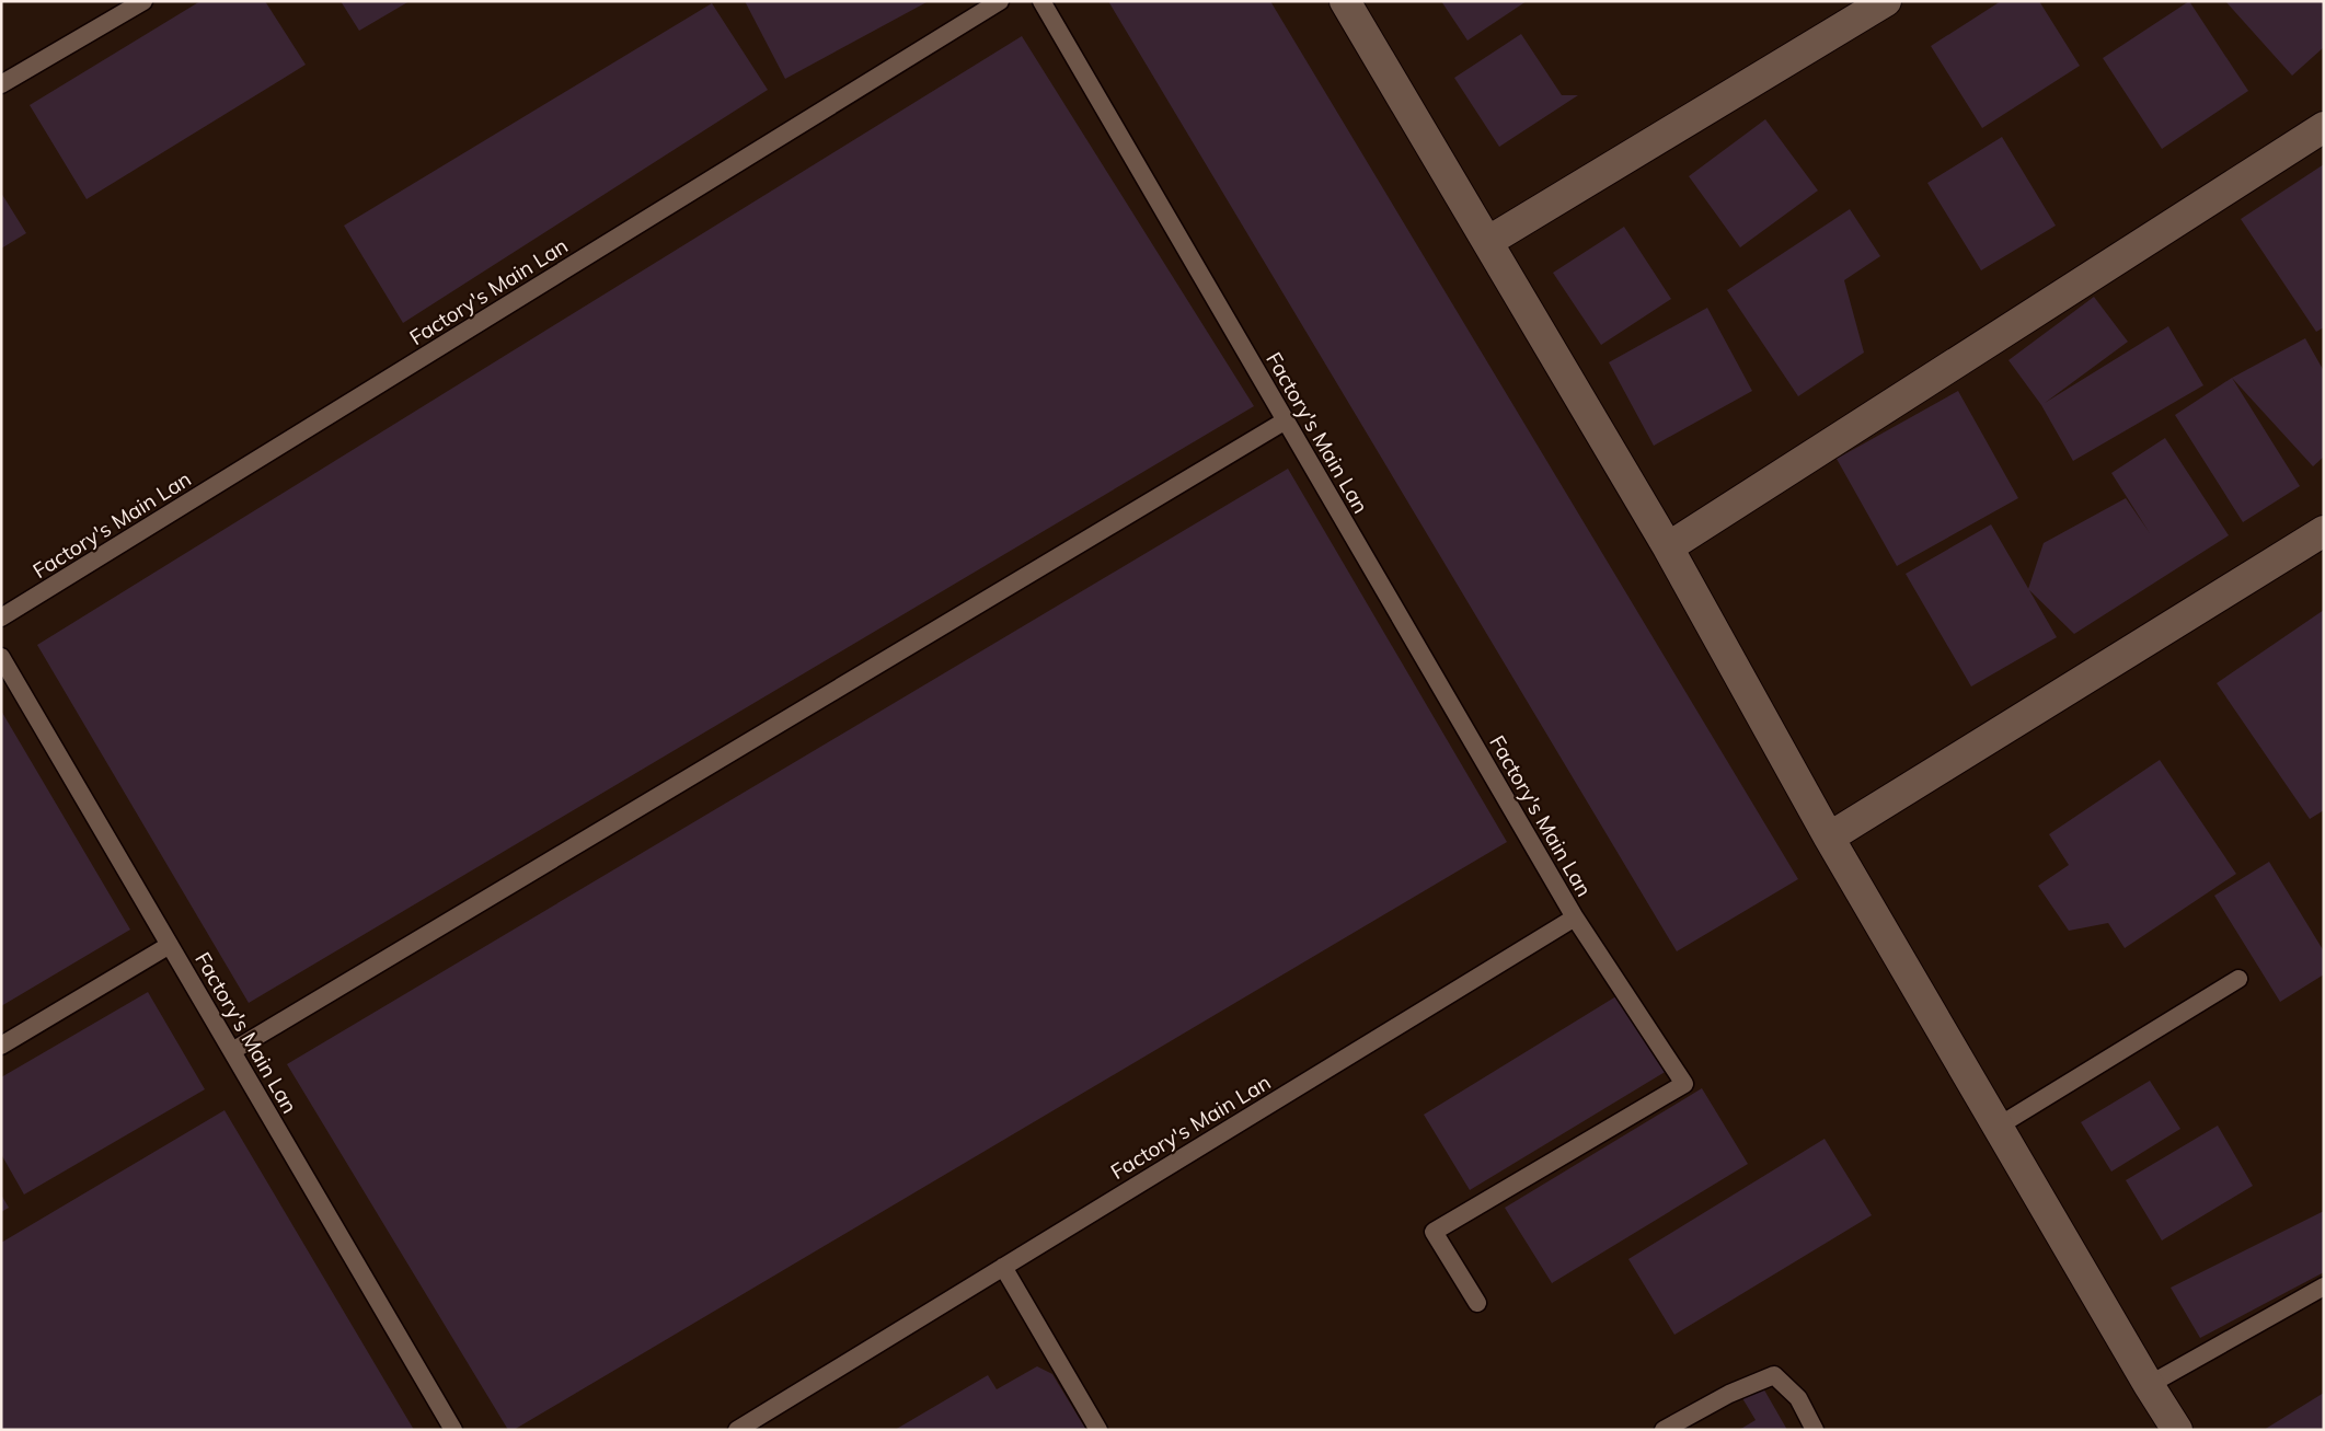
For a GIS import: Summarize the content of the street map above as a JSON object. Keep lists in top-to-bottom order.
{
  "streets": {
    "lane": ["Factory's Main Lan"]
  }
}
